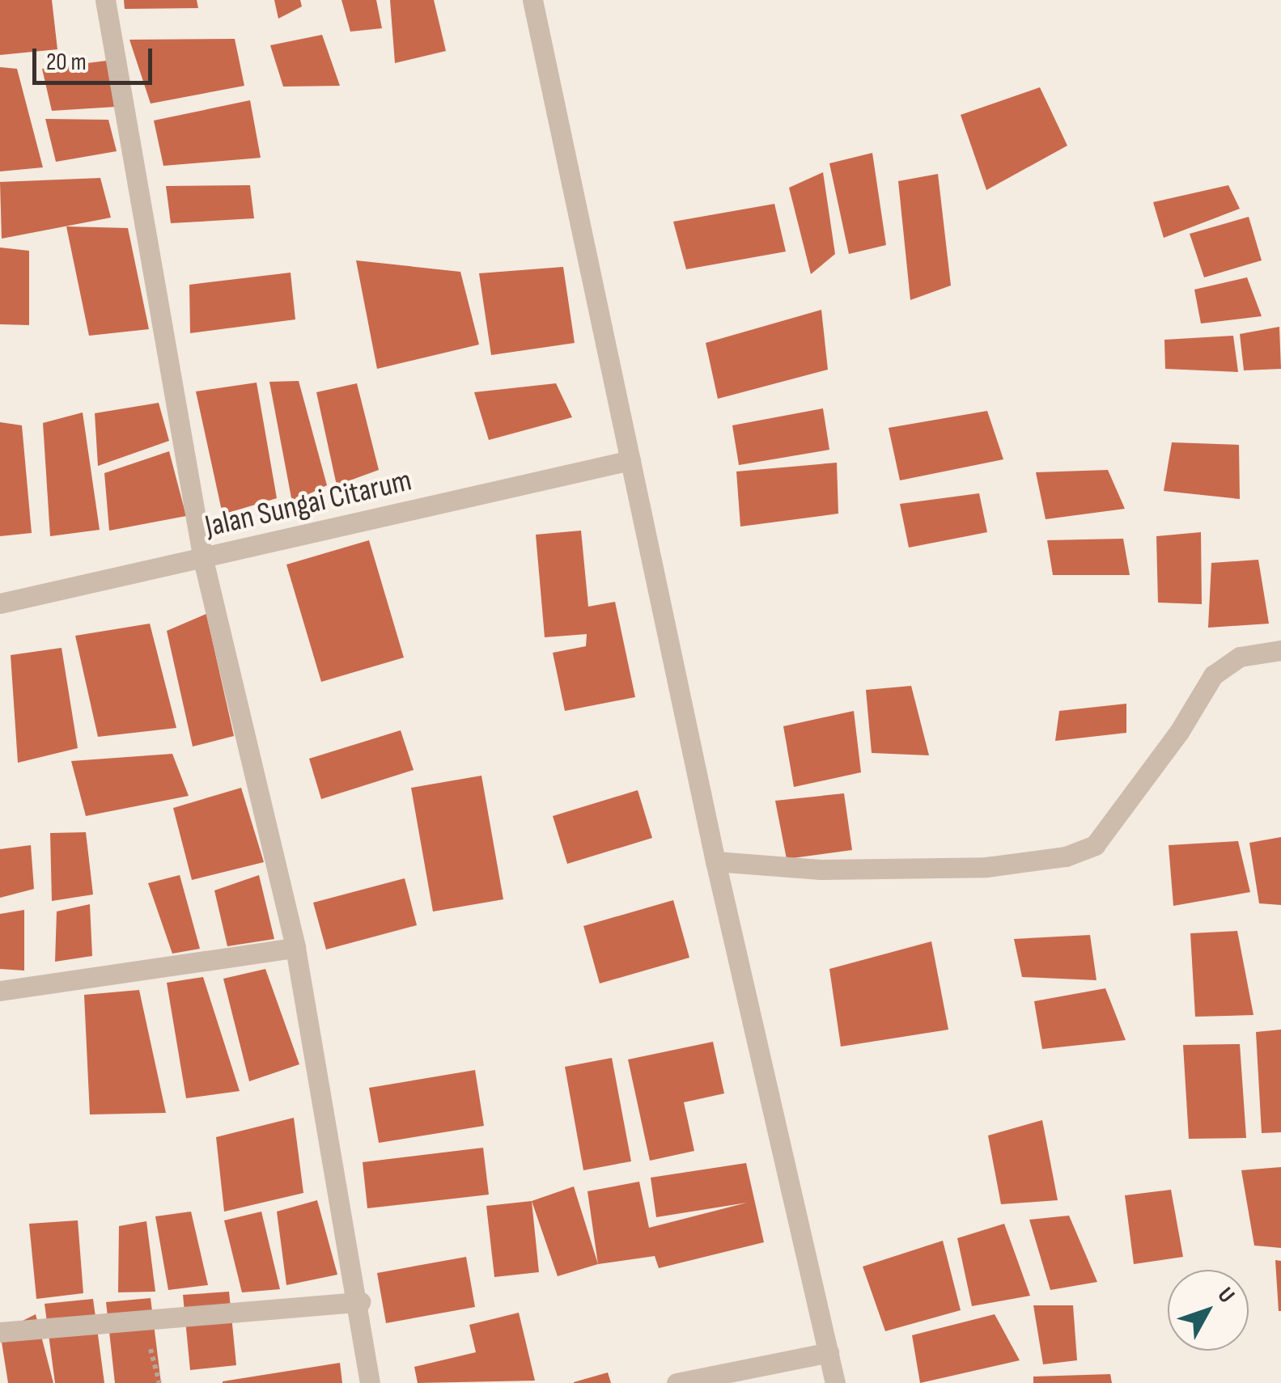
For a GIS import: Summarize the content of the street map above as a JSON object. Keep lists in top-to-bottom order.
{
  "streets": {
    "street": ["Jalan Sungai Citarum"]
  },
  "scale_bar": "20 m",
  "north": "top right"
}
